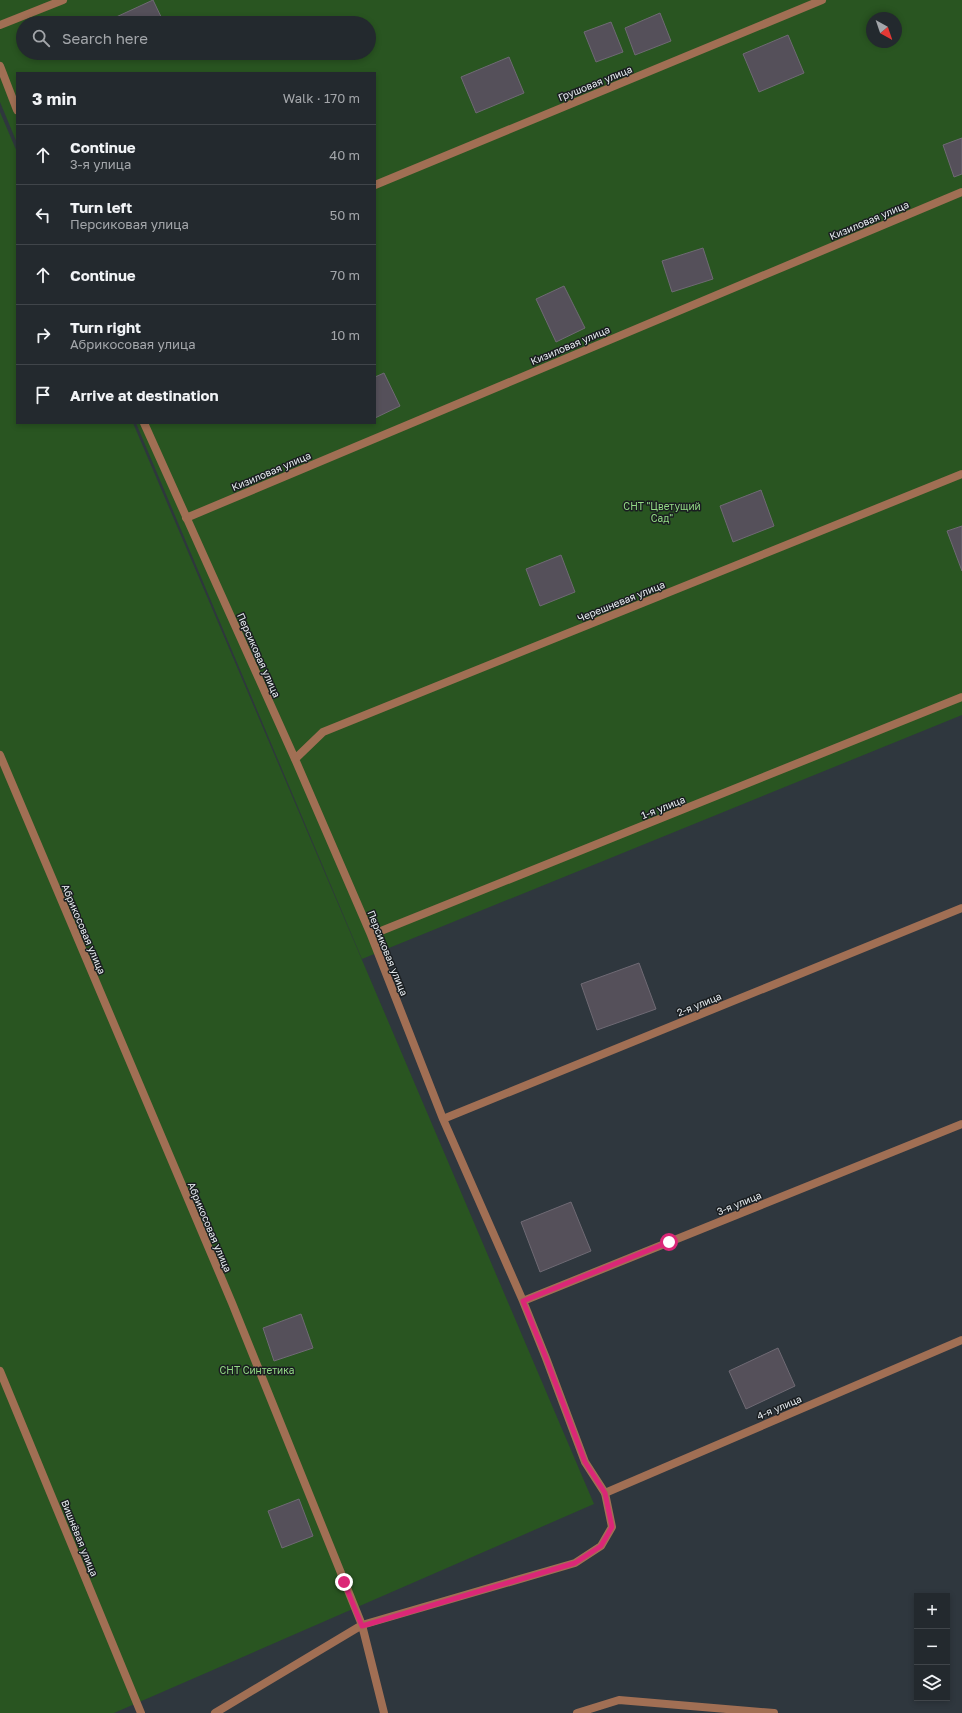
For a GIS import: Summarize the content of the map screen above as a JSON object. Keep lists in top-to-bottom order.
{
  "streets": {
    "street": [
      "Грушовая улица",
      "Кизиловая улица",
      "Черешневая улица",
      "Персиковая улица",
      "1-я улица",
      "Абрикосовая улица",
      "2-я улица",
      "3-я улица",
      "4-я улица",
      "Вишнёвая улица"
    ]
  },
  "crossings": [
    ["Кизиловая улица", "Персиковая улица"],
    ["Черешневая улица", "Персиковая улица"],
    ["Персиковая улица", "1-я улица"],
    ["Персиковая улица", "2-я улица"],
    ["Персиковая улица", "3-я улица"],
    ["Персиковая улица", "4-я улица"]
  ],
  "parks": ["СНТ \"Цветущий Сад\"", "СНТ Синтетика"],
  "north": "bottom right",
  "page": {
    "search": "Search here",
    "heading": ["3 min", "Walk · 170 m"],
    "list": [
      ["Continue", "3-я улица", "40 m"],
      ["Turn left", "Персиковая улица", "50 m"],
      ["Continue", "70 m"],
      ["Turn right", "Абрикосовая улица", "10 m"],
      "Arrive at destination"
    ],
    "map_buttons": ["+", "−"]
  }
}
